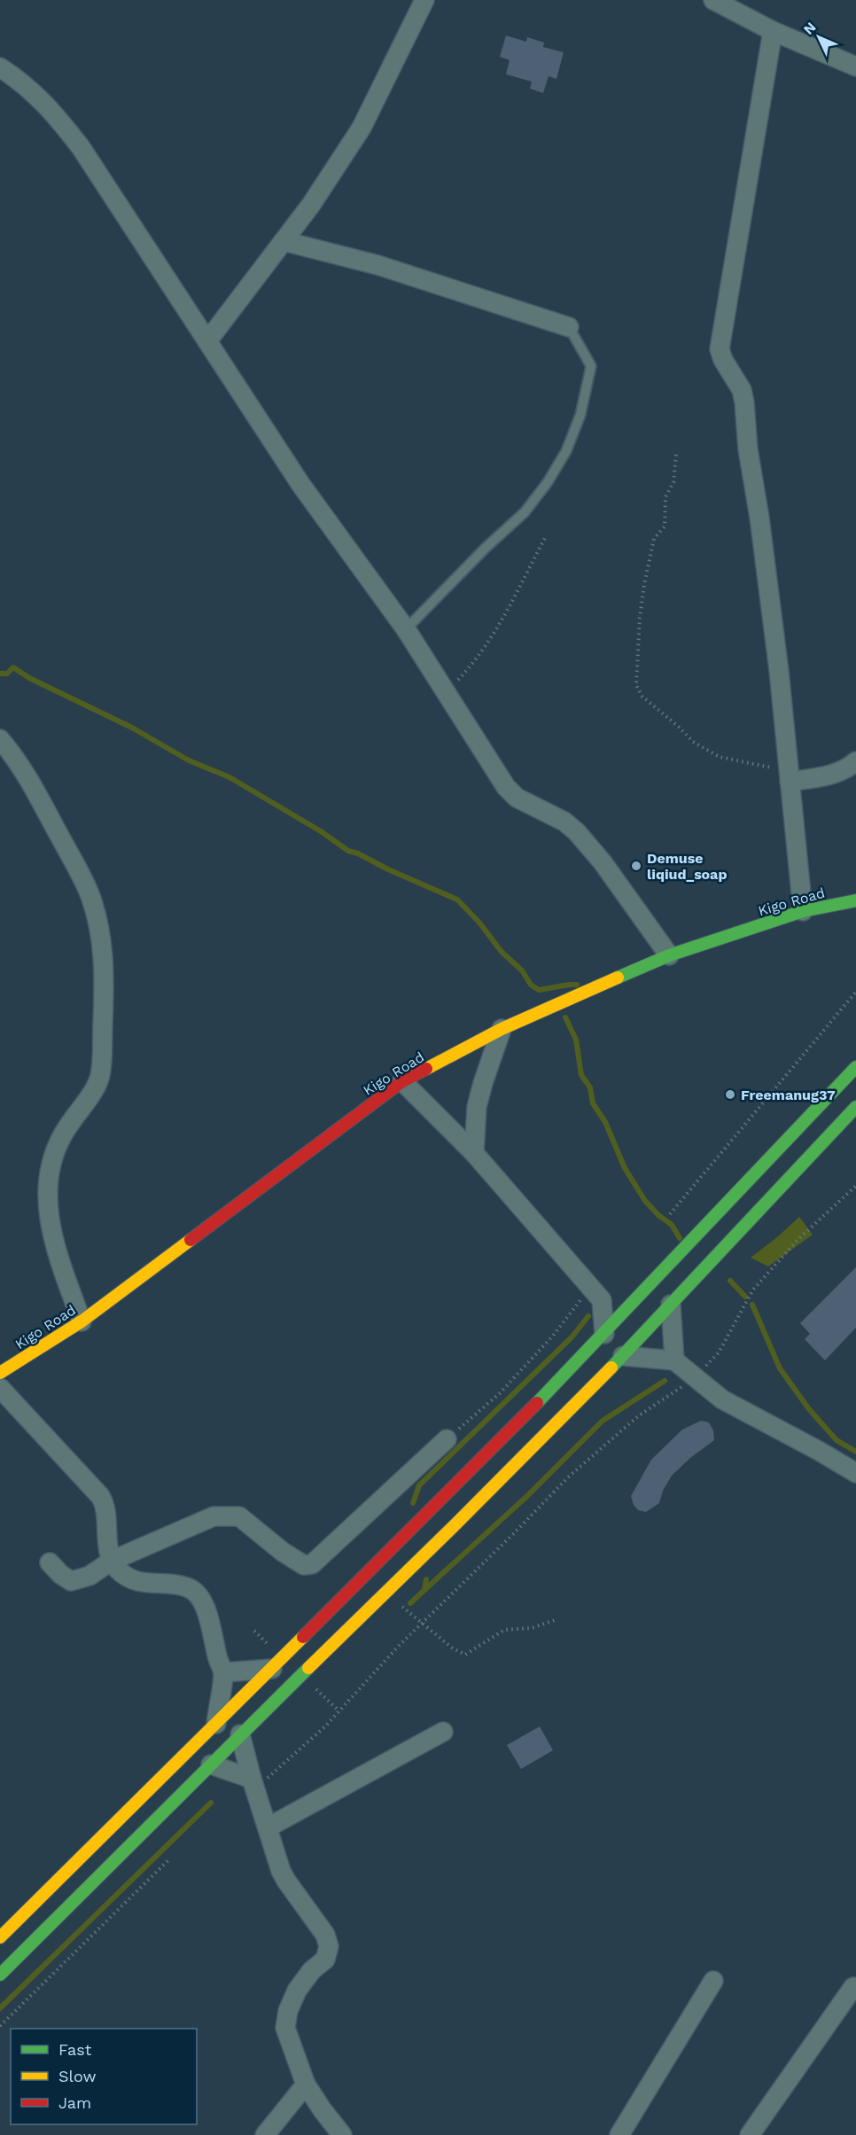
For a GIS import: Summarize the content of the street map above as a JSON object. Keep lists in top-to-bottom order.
{
  "streets": {
    "main road": ["Kigo Road"]
  },
  "places": ["Demuse liqiud_soap", "Freemanug37"],
  "legend": ["Fast", "Slow", "Jam"],
  "north": "top left"
}
